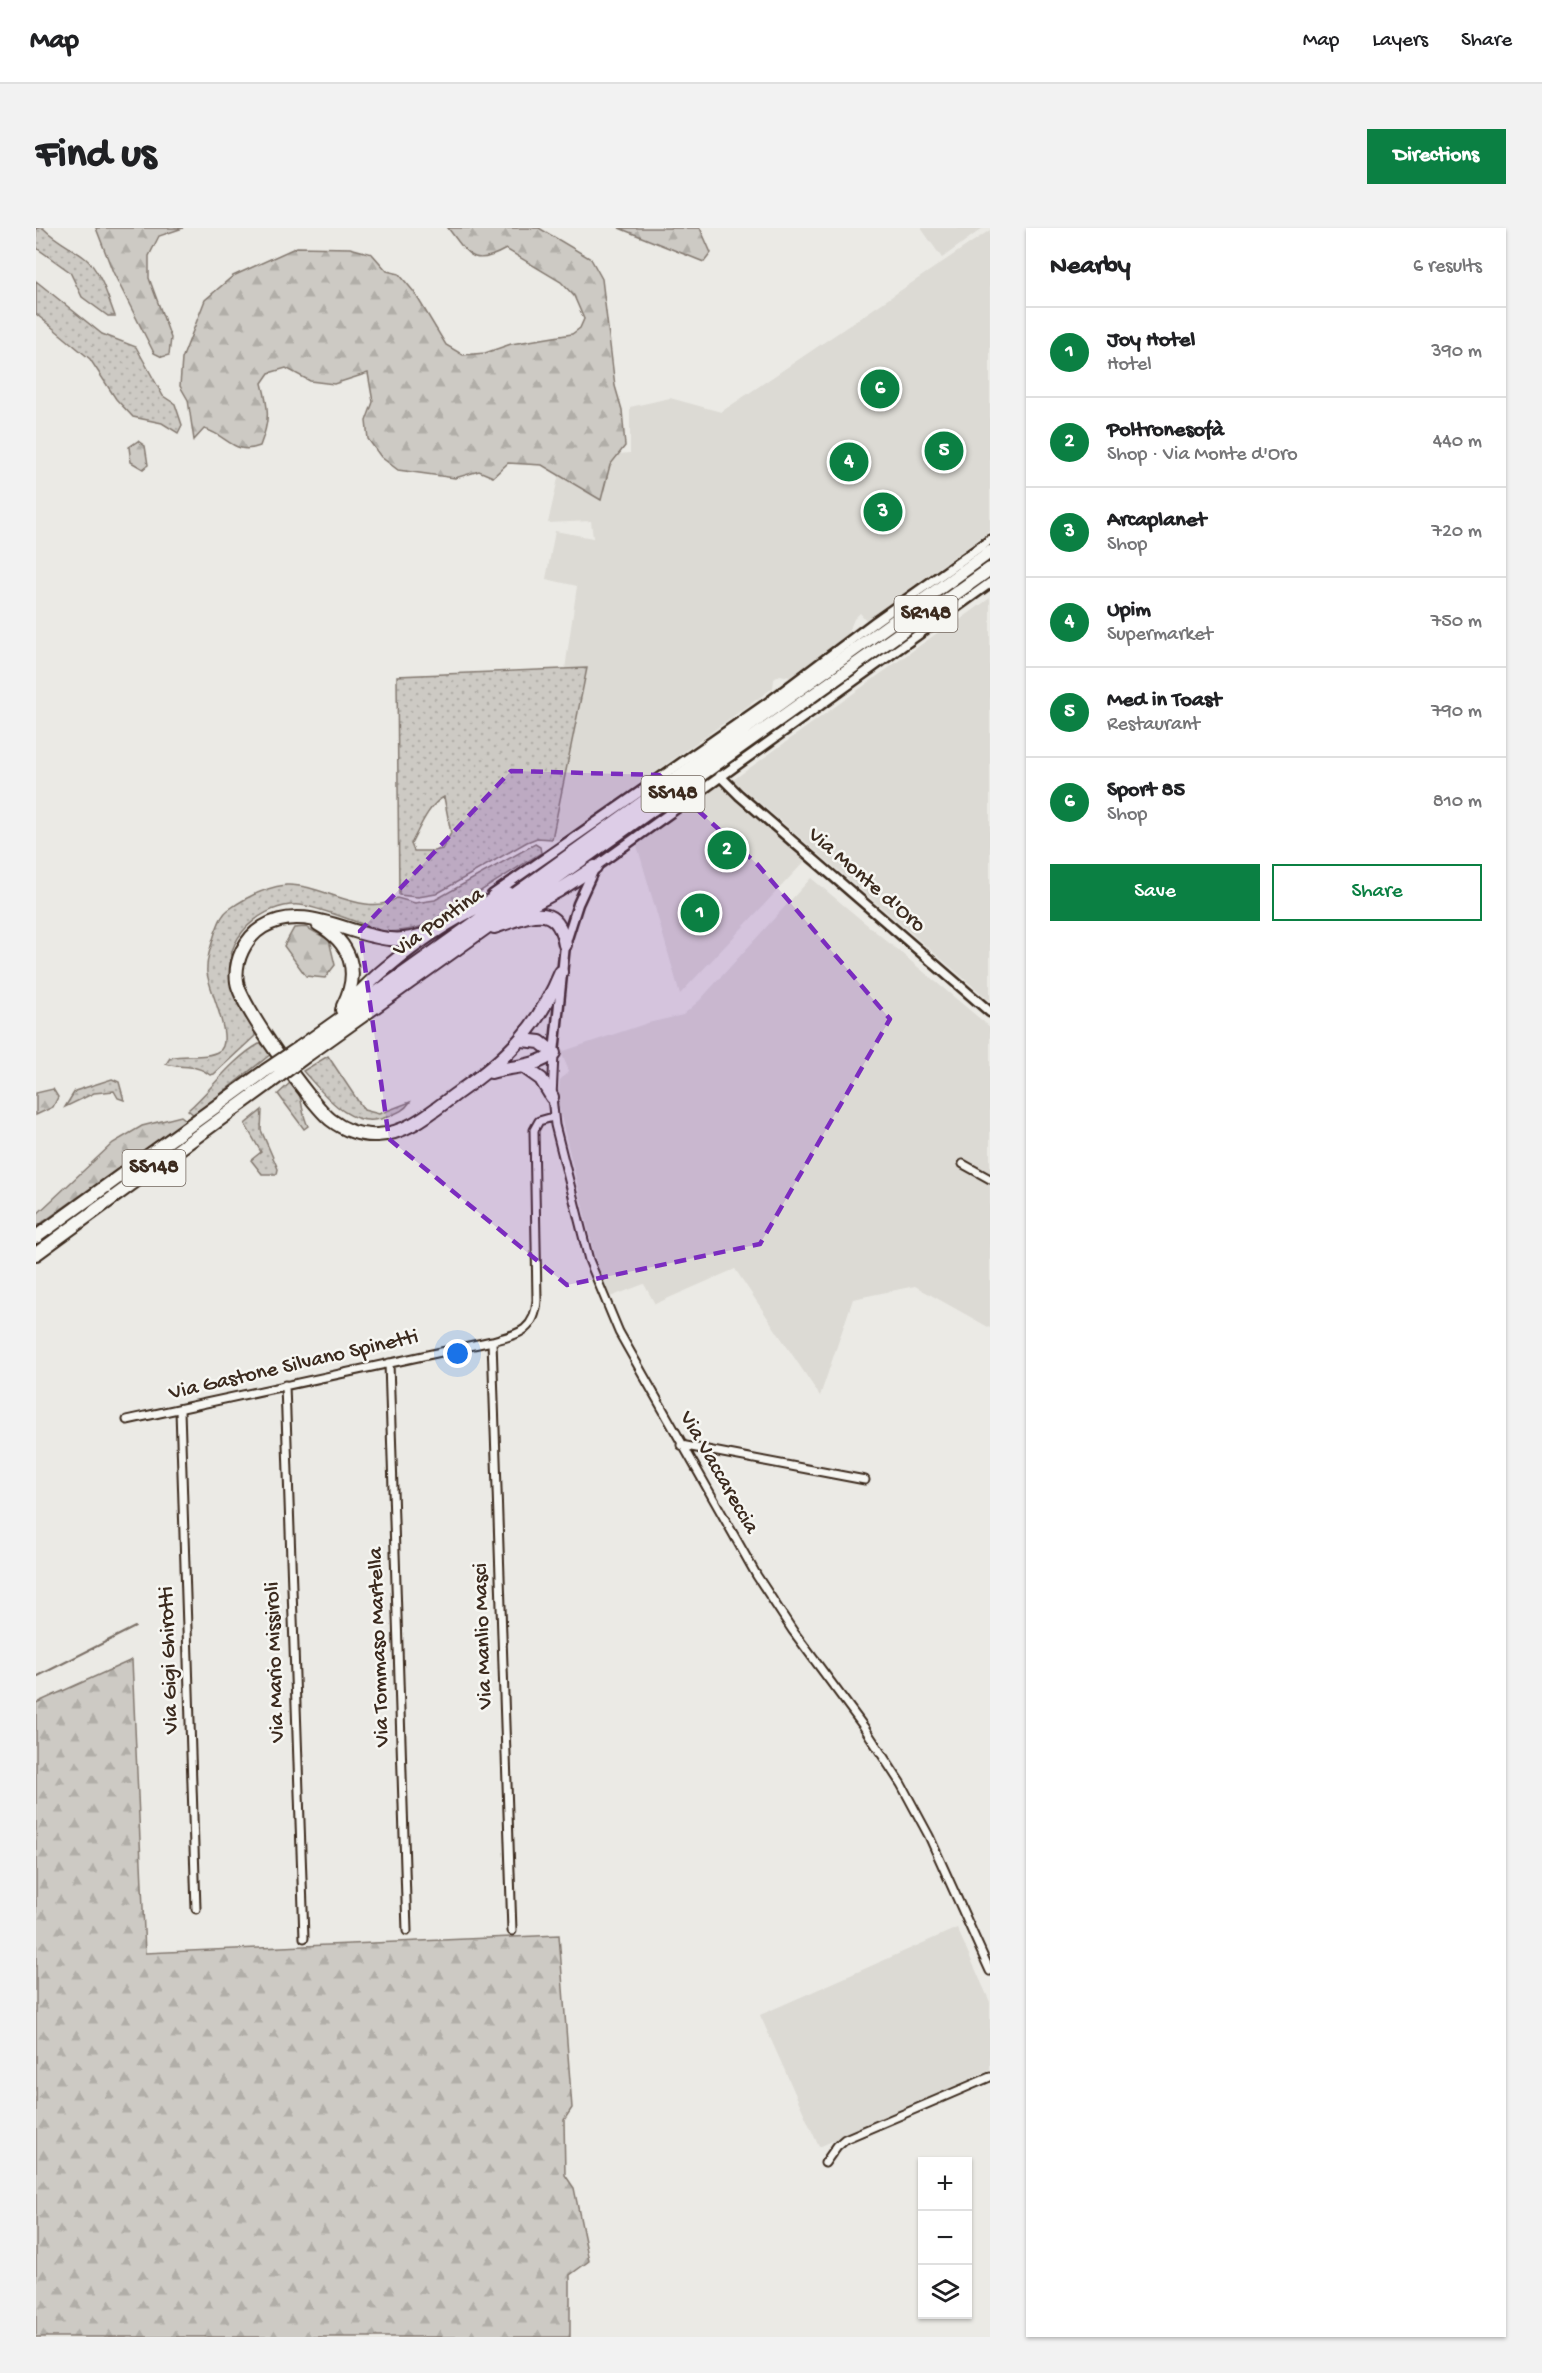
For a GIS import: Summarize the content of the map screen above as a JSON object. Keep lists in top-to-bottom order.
{
  "streets": {
    "highway": ["SR148", "SS148", "Via Pontina"],
    "street": [
      "Via Monte d'Oro",
      "Via Gastone Silvano Spinetti",
      "Via Vaccareccia",
      "Via Manlio Masci",
      "Via Tommaso Martella",
      "Via Gigi Ghirotti",
      "Via Mario Missiroli"
    ]
  },
  "crossings": [
    ["SR148", "Via Pontina"],
    ["Via Gastone Silvano Spinetti", "Via Vaccareccia"],
    ["Via Gastone Silvano Spinetti", "Via Manlio Masci"],
    ["Via Gastone Silvano Spinetti", "Via Tommaso Martella"],
    ["Via Gastone Silvano Spinetti", "Via Gigi Ghirotti"],
    ["Via Gastone Silvano Spinetti", "Via Mario Missiroli"]
  ],
  "page": {
    "header": "Map",
    "nav": ["Map", "Layers", "Share"],
    "buttons": [
      "Directions",
      ["Save", "Share"]
    ],
    "title": "Find us",
    "heading": ["Nearby", "6 results"],
    "list": [
      {
        "mark": "1",
        "name": "Joy Hotel",
        "note": "Hotel",
        "value": "390 m"
      },
      {
        "mark": "2",
        "name": "Poltronesofà",
        "note": "Shop · Via Monte d'Oro",
        "value": "440 m"
      },
      {
        "mark": "3",
        "name": "Arcaplanet",
        "note": "Shop",
        "value": "720 m"
      },
      {
        "mark": "4",
        "name": "Upim",
        "note": "Supermarket",
        "value": "750 m"
      },
      {
        "mark": "5",
        "name": "Med in Toast",
        "note": "Restaurant",
        "value": "790 m"
      },
      {
        "mark": "6",
        "name": "Sport 85",
        "note": "Shop",
        "value": "810 m"
      }
    ],
    "pins": [
      "6",
      "5",
      "4",
      "3",
      "2",
      "1"
    ],
    "map_buttons": ["+", "−"]
  }
}
